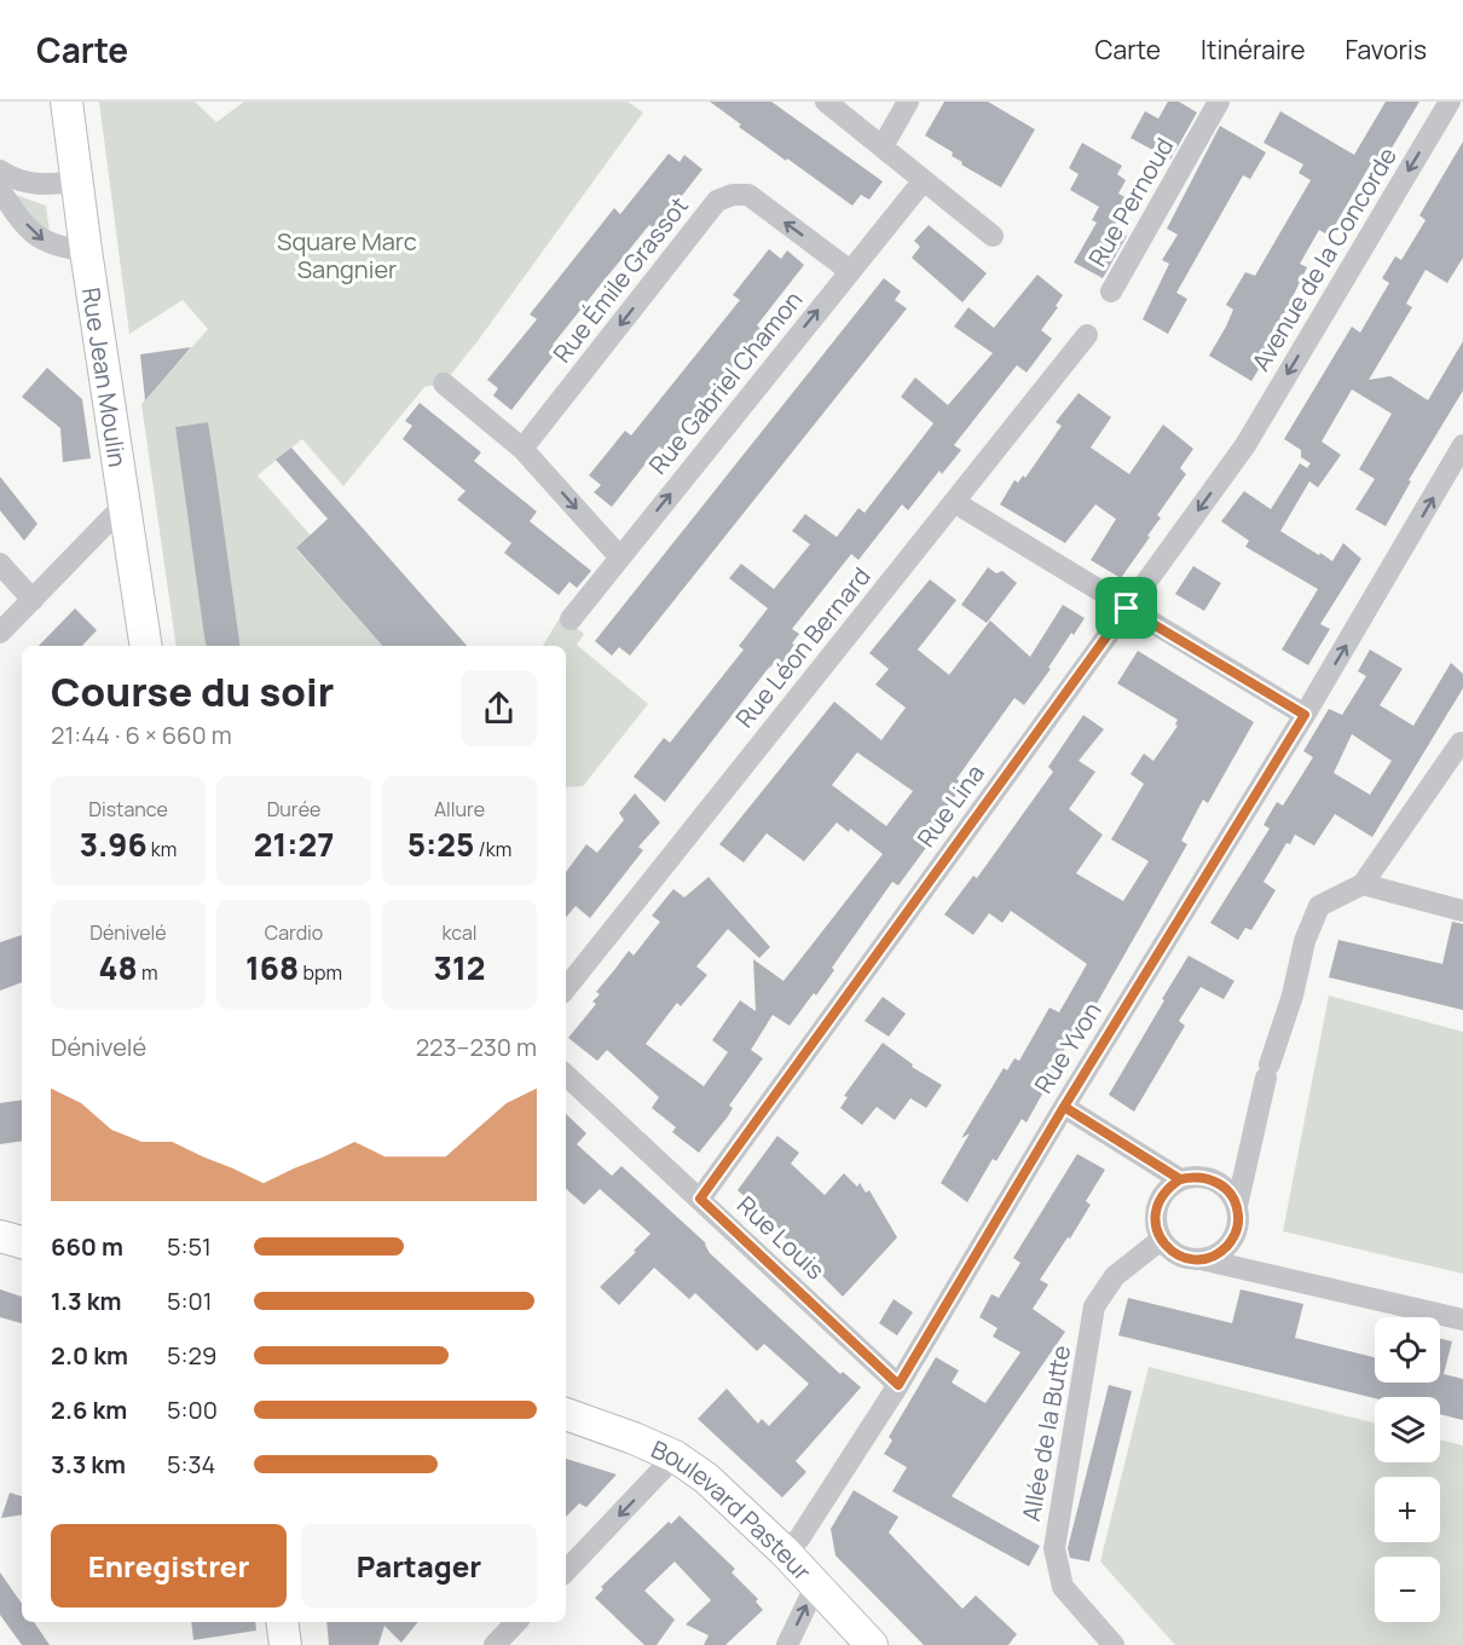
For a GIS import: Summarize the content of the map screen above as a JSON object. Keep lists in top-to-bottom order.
{
  "streets": {
    "main road": ["Rue Jean Moulin", "Boulevard Pasteur"],
    "street": [
      "Rue Pernoud",
      "Avenue de la Concorde",
      "Rue Émile Grassot",
      "Rue Gabriel Chamon",
      "Rue Léon Bernard",
      "Rue Lina",
      "Rue Yvon",
      "Rue Louis",
      "Allée de la Butte"
    ]
  },
  "crossings": [
    ["Avenue de la Concorde", "Rue Lina"],
    ["Rue Émile Grassot", "Rue Gabriel Chamon"],
    ["Rue Lina", "Rue Louis"],
    ["Rue Yvon", "Rue Louis"],
    ["Rue Yvon", "Boulevard Pasteur"]
  ],
  "one_way": ["Avenue de la Concorde", "Rue Gabriel Chamon"],
  "parks": ["Square Marc Sangnier"],
  "page": {
    "header": "Carte",
    "nav": ["Carte", "Itinéraire", "Favoris"],
    "heading": ["Course du soir", "21:44 · 6 × 660 m"],
    "stats": [
      ["Distance", "3.96 km"],
      ["Durée", "21:27"],
      ["Allure", "5:25 /km"],
      ["Dénivelé", "48 m"],
      ["Cardio", "168 bpm"],
      ["kcal", "312"]
    ],
    "chart": ["Dénivelé", "223–230 m"],
    "list": [
      {
        "name": "660 m",
        "note": "5:51"
      },
      {
        "name": "1.3 km",
        "note": "5:01"
      },
      {
        "name": "2.0 km",
        "note": "5:29"
      },
      {
        "name": "2.6 km",
        "note": "5:00"
      },
      {
        "name": "3.3 km",
        "note": "5:34"
      }
    ],
    "map_buttons": ["+", "−"],
    "buttons": ["Enregistrer", "Partager"]
  }
}
